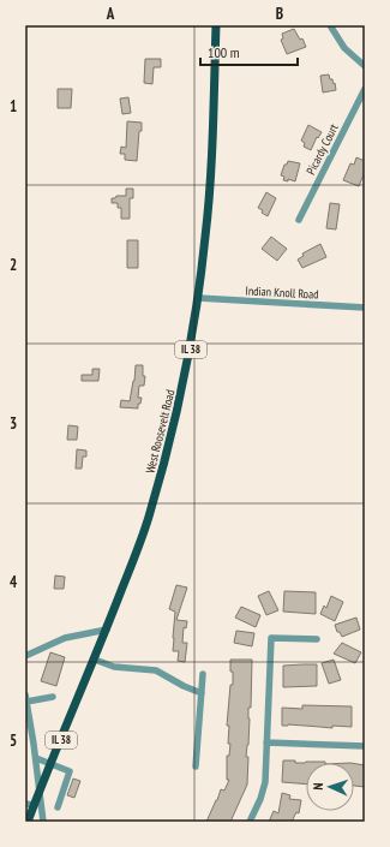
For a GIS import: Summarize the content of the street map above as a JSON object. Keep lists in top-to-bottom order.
{
  "streets": {
    "main road": ["IL 38", "West Roosevelt Road"],
    "street": ["Picardy Court", "Indian Knoll Road"]
  },
  "crossings": [
    ["Indian Knoll Road", "West Roosevelt Road"]
  ],
  "scale_bar": "100 m",
  "north": "left",
  "grid": {
    "columns": ["A", "B"],
    "rows": [
      "1",
      "2",
      "3",
      "4",
      "5"
    ]
  }
}
